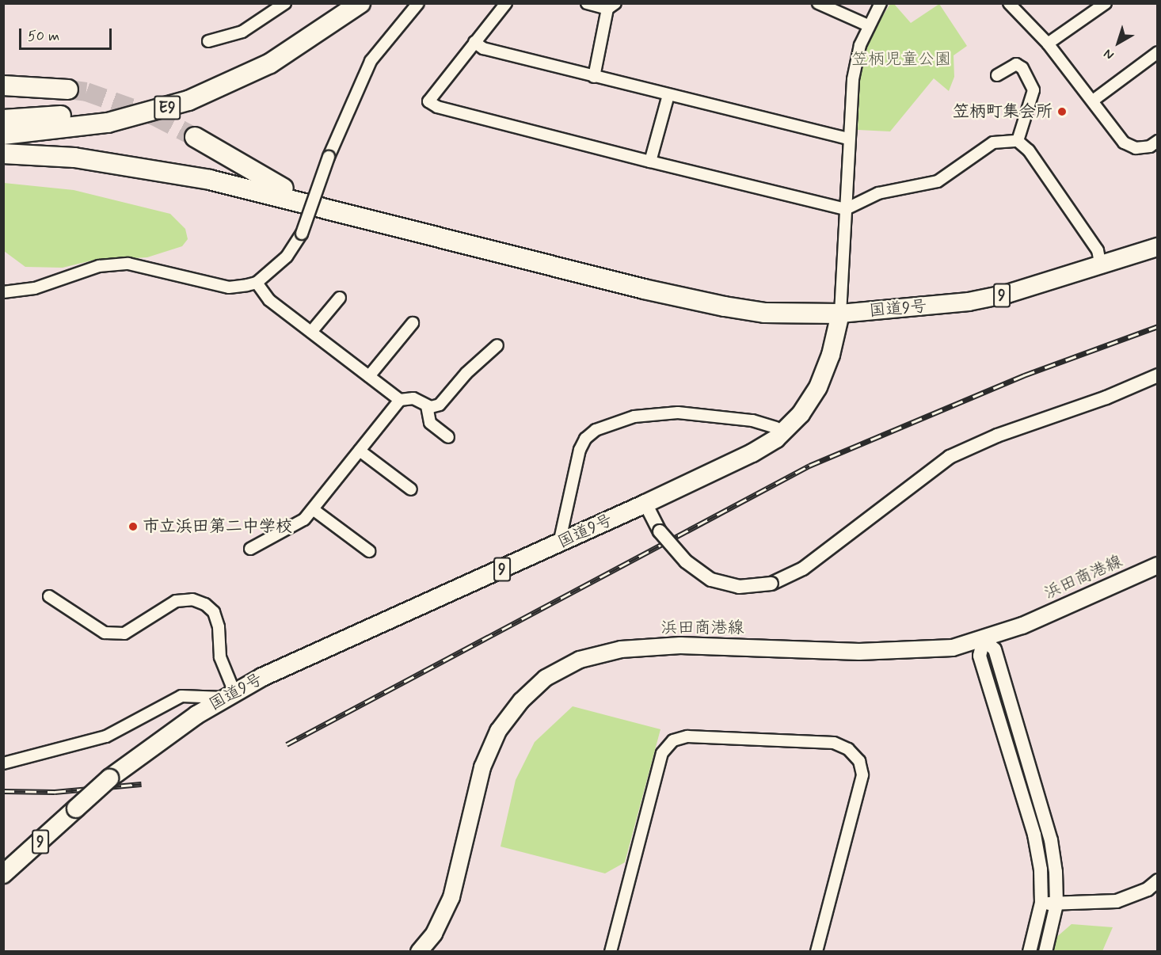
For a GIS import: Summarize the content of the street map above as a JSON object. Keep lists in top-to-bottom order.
{
  "streets": {
    "highway": ["E9", "9", "国道9号"],
    "main road": ["浜田商港線"]
  },
  "parks": ["笠柄児童公園"],
  "places": ["笠柄町集会所", "市立浜田第二中学校"],
  "scale_bar": "50 m",
  "north": "bottom left"
}
